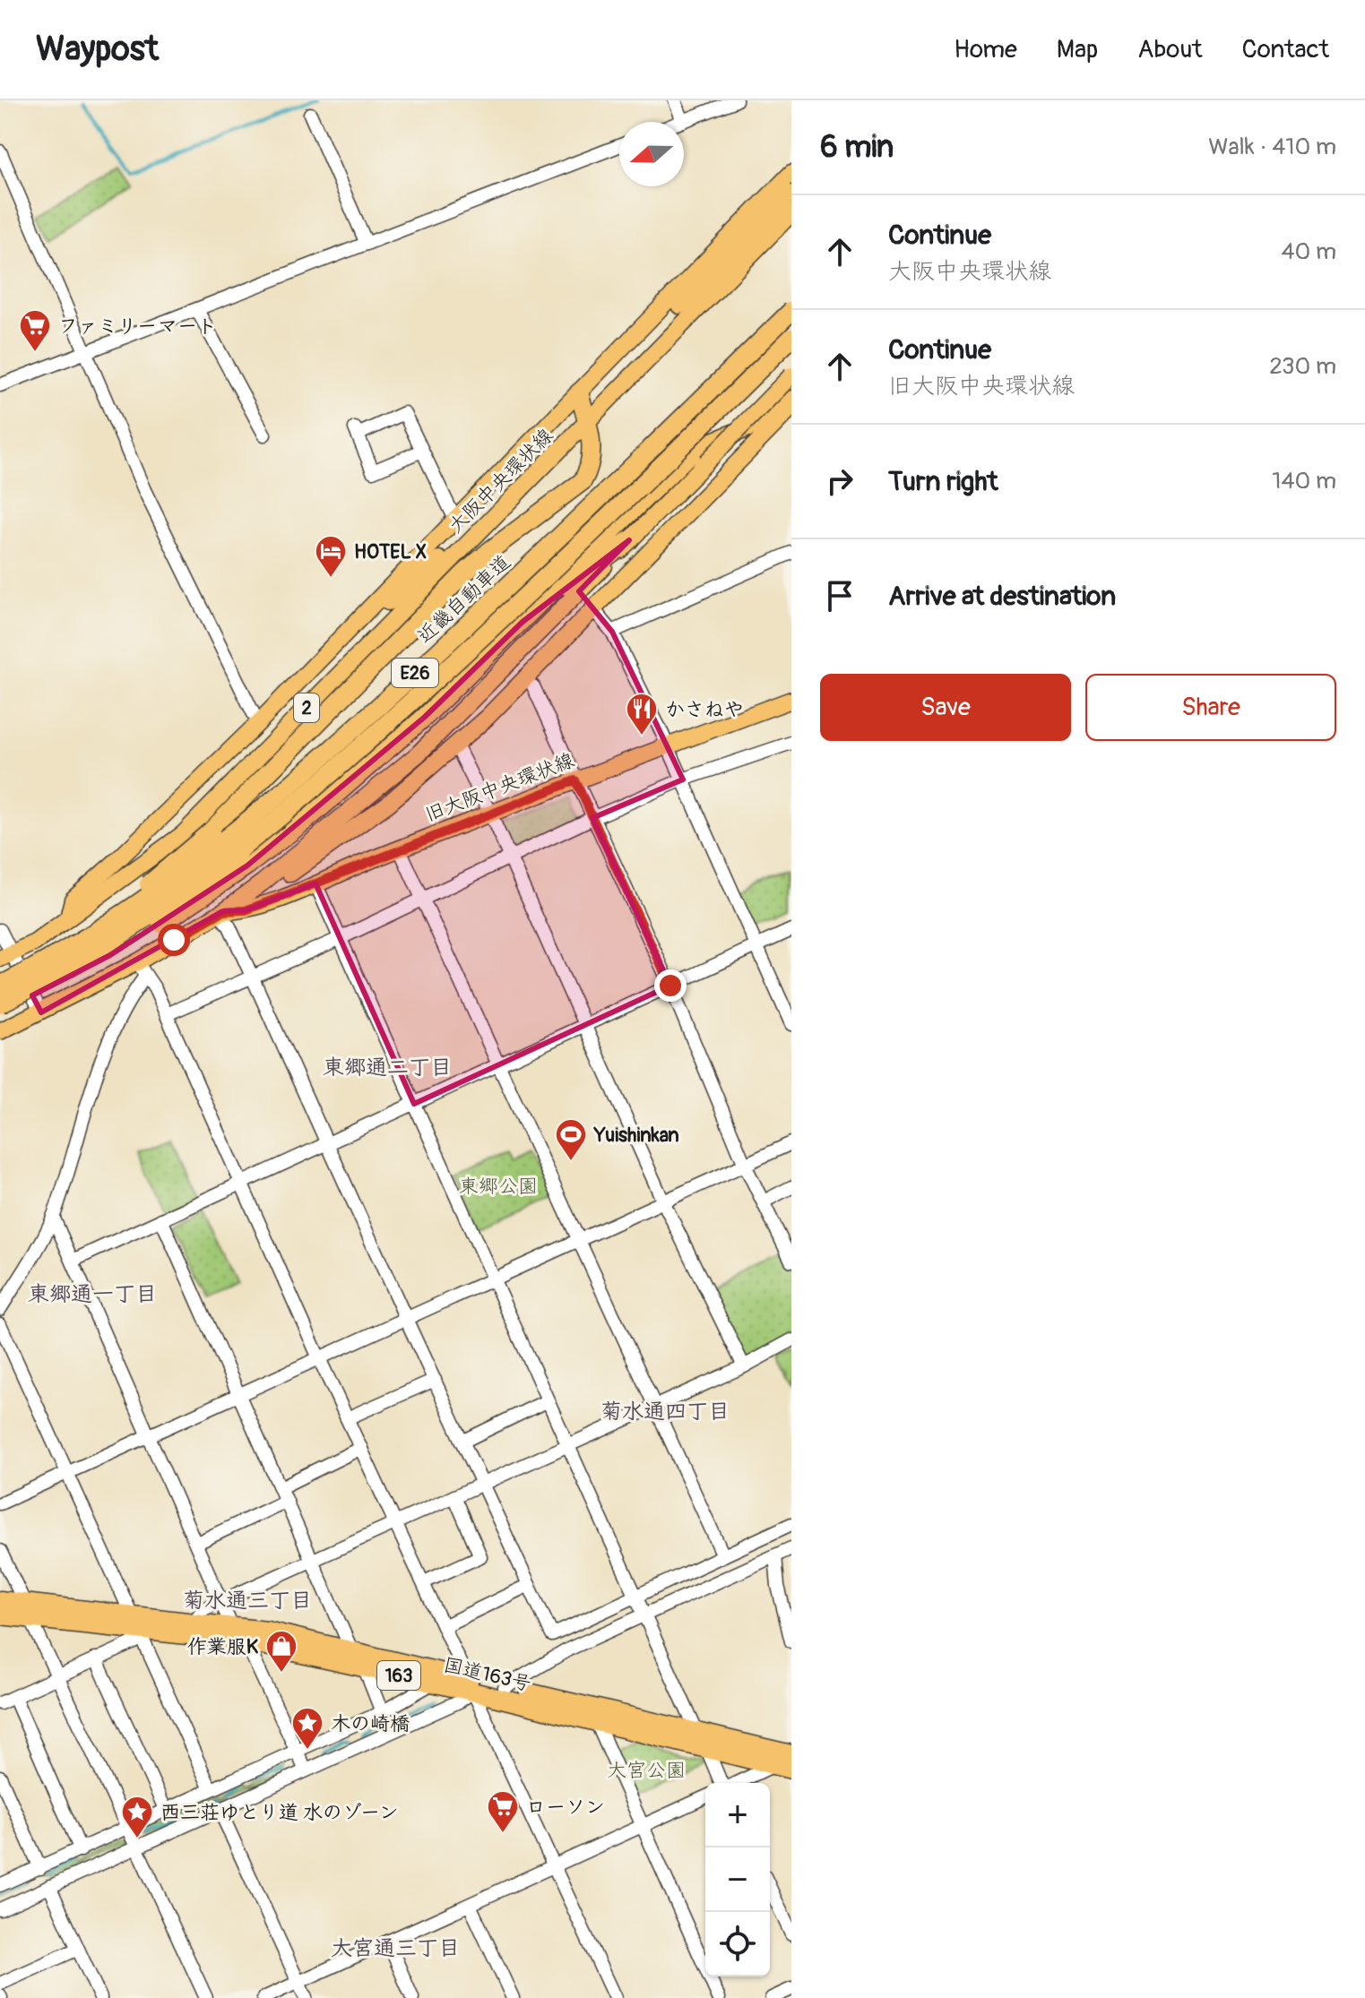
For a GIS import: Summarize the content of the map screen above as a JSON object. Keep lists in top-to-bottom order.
{
  "streets": {
    "highway": [
      "近畿自動車道",
      "E26",
      "国道163号",
      "163"
    ],
    "main road": ["大阪中央環状線", "2", "旧大阪中央環状線"]
  },
  "crossings": [
    ["大阪中央環状線", "2"]
  ],
  "districts": [
    "東郷通二丁目",
    "東郷通一丁目",
    "菊水通四丁目",
    "菊水通三丁目",
    "大宮通三丁目"
  ],
  "parks": ["東郷公園", "大宮公園"],
  "places": {
    "supermarket": ["ファミリーマート", "ローソン"],
    "hotel": ["HOTEL X"],
    "restaurant": ["かさねや"],
    "sports": ["Yuishinkan"],
    "shop": ["作業服K"],
    "place": ["木の崎橋", "西三荘ゆとり道 水のゾーン"]
  },
  "north": "left",
  "page": {
    "header": "Waypost",
    "nav": [
      "Home",
      "Map",
      "About",
      "Contact"
    ],
    "heading": ["6 min", "Walk · 410 m"],
    "list": [
      ["Continue", "大阪中央環状線", "40 m"],
      ["Continue", "旧大阪中央環状線", "230 m"],
      ["Turn right", "140 m"],
      "Arrive at destination"
    ],
    "buttons": ["Save", "Share"],
    "map_buttons": ["+", "−"]
  }
}
